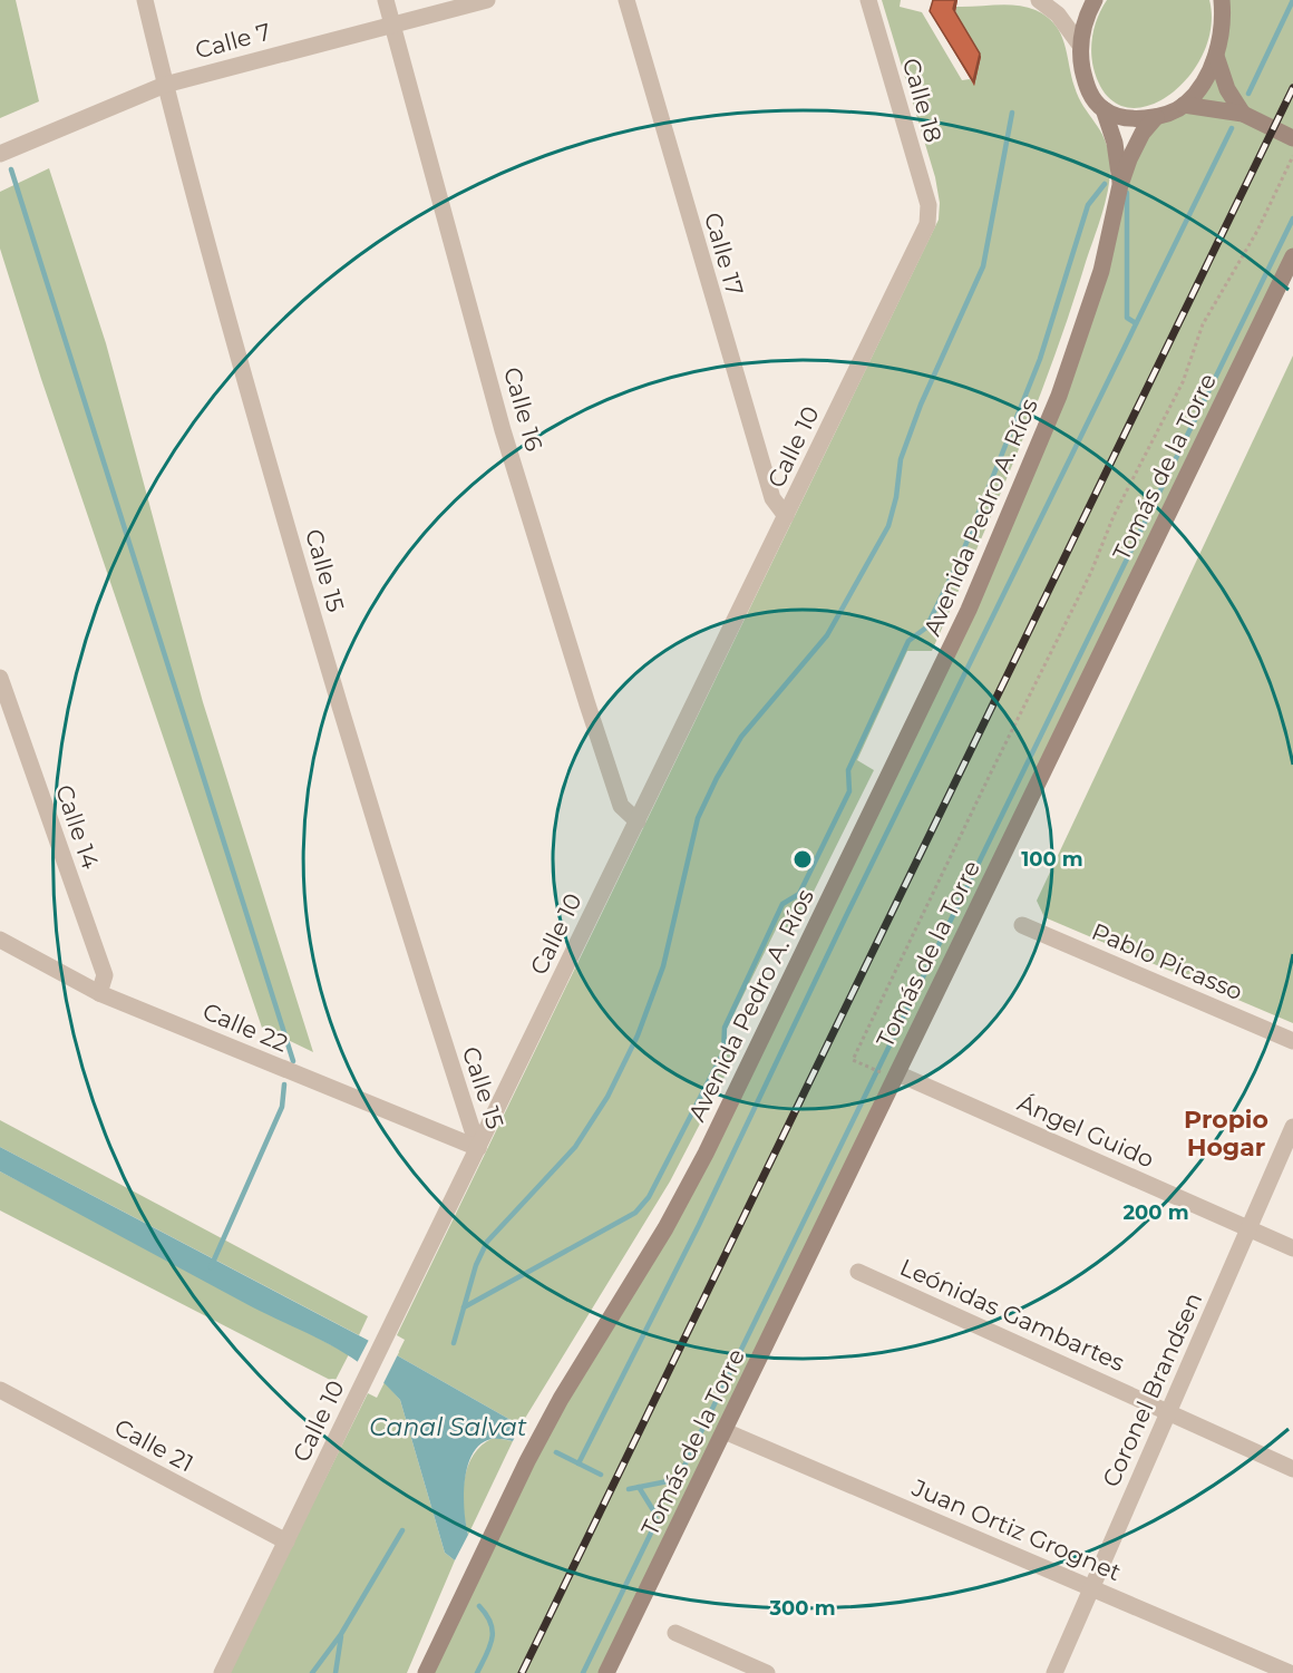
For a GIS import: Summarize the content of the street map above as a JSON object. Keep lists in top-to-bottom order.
{
  "streets": {
    "main road": ["Tomás de la Torre", "Avenida Pedro A. Ríos"],
    "street": [
      "Calle 7",
      "Calle 18",
      "Calle 17",
      "Calle 16",
      "Calle 10",
      "Calle 15",
      "Calle 14",
      "Pablo Picasso",
      "Calle 22",
      "Ángel Guido",
      "Leónidas Gambartes",
      "Coronel Brandsen",
      "Calle 21",
      "Juan Ortiz Grognet"
    ]
  },
  "crossings": [
    ["Calle 7", "Calle 16"],
    ["Calle 7", "Calle 15"],
    ["Calle 18", "Calle 10"],
    ["Calle 17", "Calle 10"],
    ["Calle 16", "Calle 10"],
    ["Calle 10", "Calle 15"],
    ["Calle 10", "Calle 22"],
    ["Calle 10", "Calle 21"],
    ["Tomás de la Torre", "Ángel Guido"],
    ["Tomás de la Torre", "Juan Ortiz Grognet"],
    ["Calle 15", "Calle 22"],
    ["Calle 14", "Calle 22"],
    ["Ángel Guido", "Coronel Brandsen"],
    ["Leónidas Gambartes", "Coronel Brandsen"],
    ["Coronel Brandsen", "Juan Ortiz Grognet"]
  ],
  "districts": ["Propio Hogar"],
  "water": ["Canal Salvat"],
  "rings": ["100 m", "200 m", "300 m"]
}
